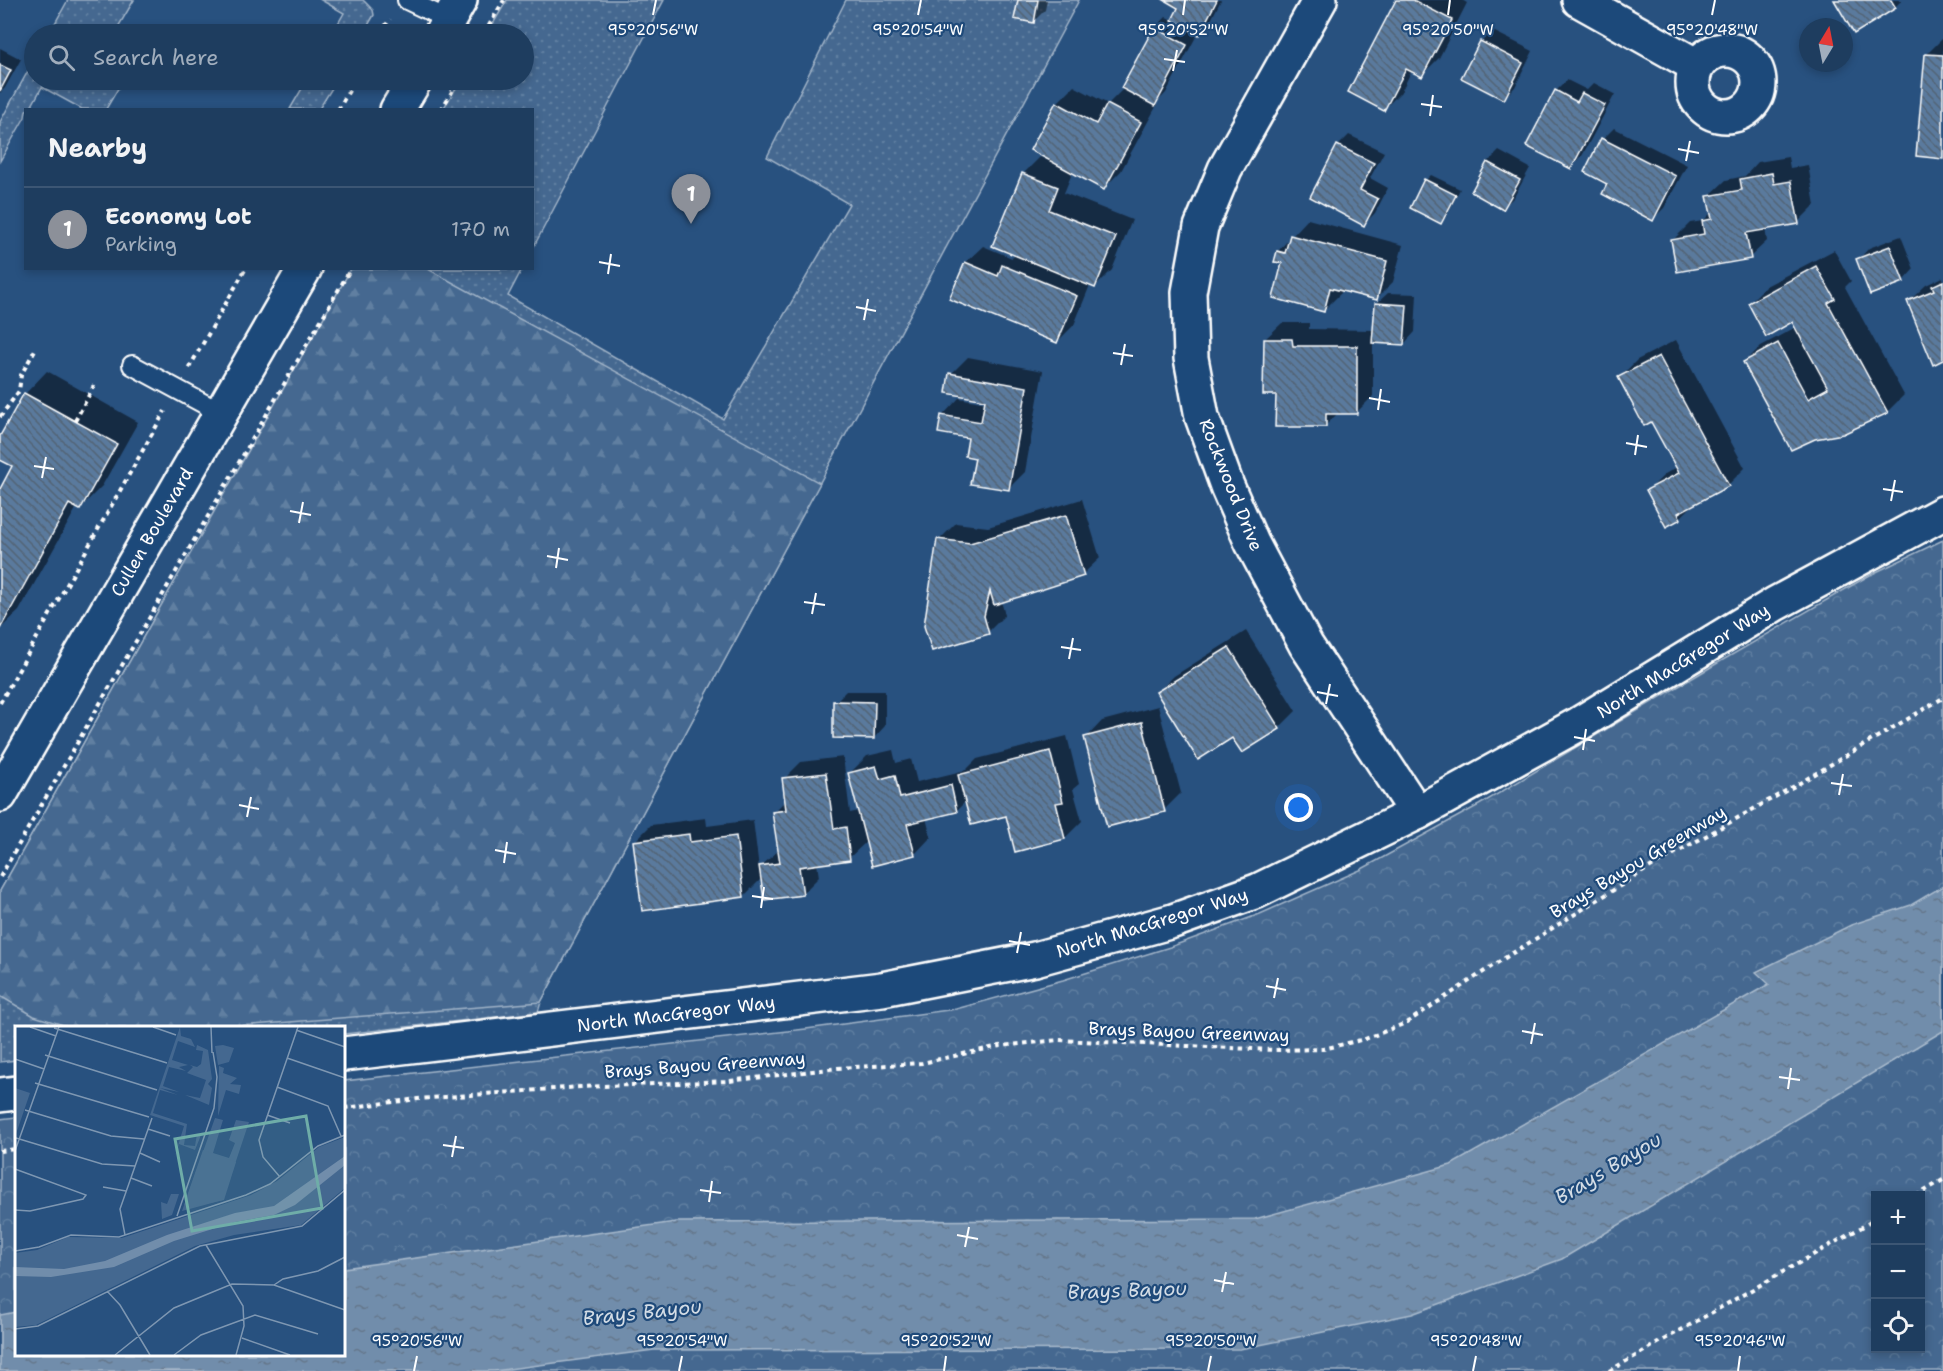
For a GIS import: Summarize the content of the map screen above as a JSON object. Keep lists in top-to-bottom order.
{
  "streets": {
    "street": ["Rockwood Drive", "Cullen Boulevard", "North MacGregor Way"],
    "path": ["Brays Bayou Greenway"]
  },
  "crossings": [
    ["Rockwood Drive", "North MacGregor Way"]
  ],
  "water": ["Brays Bayou"],
  "north": "top",
  "page": {
    "search": "Search here",
    "heading": "Nearby",
    "pins": "1",
    "list": [
      {
        "mark": "1",
        "name": "Economy Lot",
        "note": "Parking",
        "value": "170 m"
      }
    ],
    "map_buttons": ["+", "−"]
  },
  "coordinates": [
    "95°20'56\"W",
    "95°20'54\"W",
    "95°20'52\"W",
    "95°20'50\"W",
    "95°20'48\"W",
    "95°20'46\"W"
  ]
}
